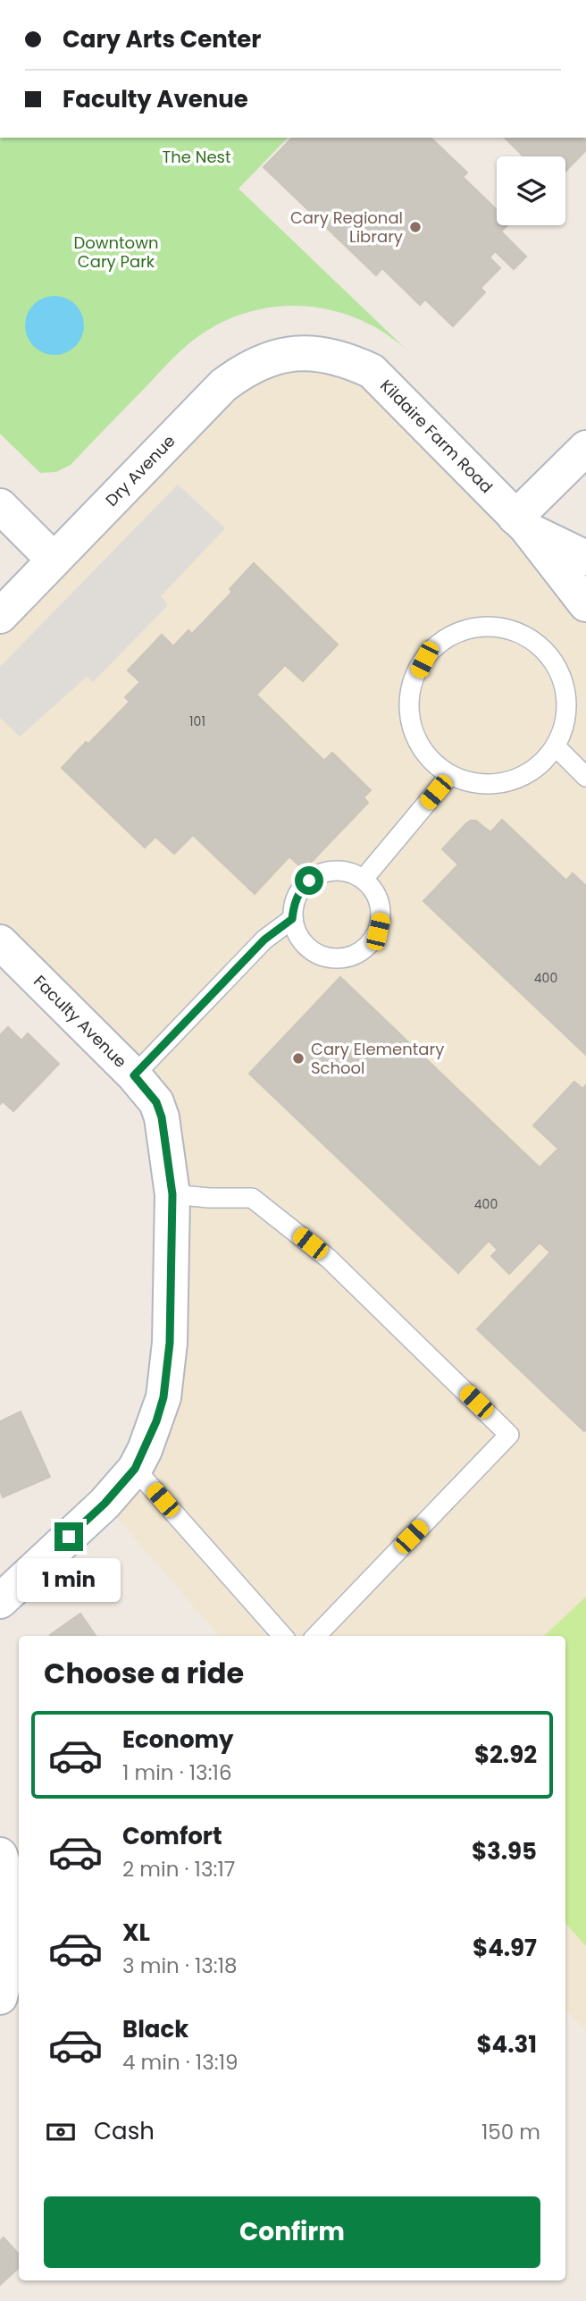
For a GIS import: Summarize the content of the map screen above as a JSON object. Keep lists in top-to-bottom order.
{
  "streets": {
    "street": ["Kildaire Farm Road", "Dry Avenue", "Faculty Avenue"]
  },
  "crossings": [
    ["Kildaire Farm Road", "Dry Avenue"]
  ],
  "parks": ["The Nest", "Downtown Cary Park"],
  "places": ["Cary Regional Library", "Cary Elementary School"],
  "house_numbers": ["101", "400", "400"],
  "page": {
    "banner": ["Cary Arts Center", "Faculty Avenue"],
    "bubble": "1 min",
    "heading": "Choose a ride",
    "list": [
      {
        "name": "Economy",
        "note": "1 min · 13:16",
        "value": "$2.92"
      },
      {
        "name": "Comfort",
        "note": "2 min · 13:17",
        "value": "$3.95"
      },
      {
        "name": "XL",
        "note": "3 min · 13:18",
        "value": "$4.97"
      },
      {
        "name": "Black",
        "note": "4 min · 13:19",
        "value": "$4.31"
      }
    ],
    "pay": ["Cash", "150 m"],
    "buttons": "Confirm"
  }
}
